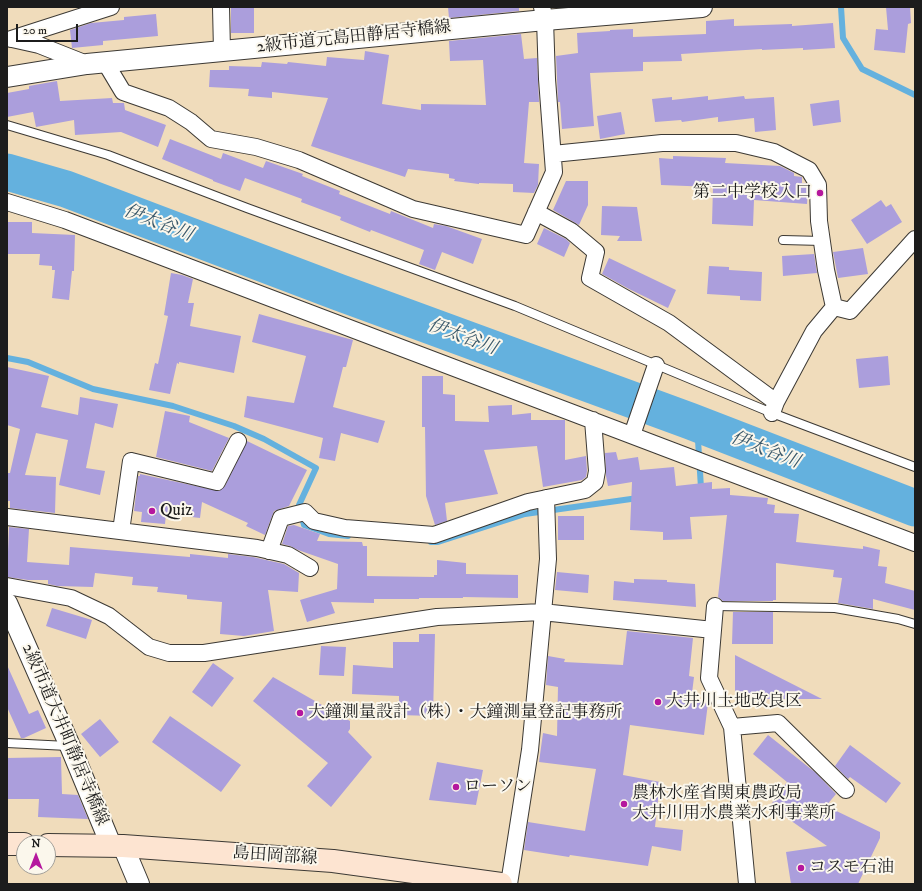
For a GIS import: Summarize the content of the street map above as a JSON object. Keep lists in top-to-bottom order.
{
  "streets": {
    "main road": ["島田岡部線"],
    "street": ["2級市道元島田静居寺橋線", "2級市道大井町静居寺橋線"]
  },
  "crossings": [
    ["2級市道大井町静居寺橋線", "島田岡部線"]
  ],
  "water": ["伊太谷川"],
  "places": [
    "第二中学校入口",
    "Quiz",
    "大井川土地改良区",
    "大鐘測量設計（株）・大鐘測量登記事務所",
    "ローソン",
    "農林水産省関東農政局 大井川用水農業水利事業所",
    "コスモ石油"
  ],
  "scale_bar": "20 m",
  "north": "top"
}
